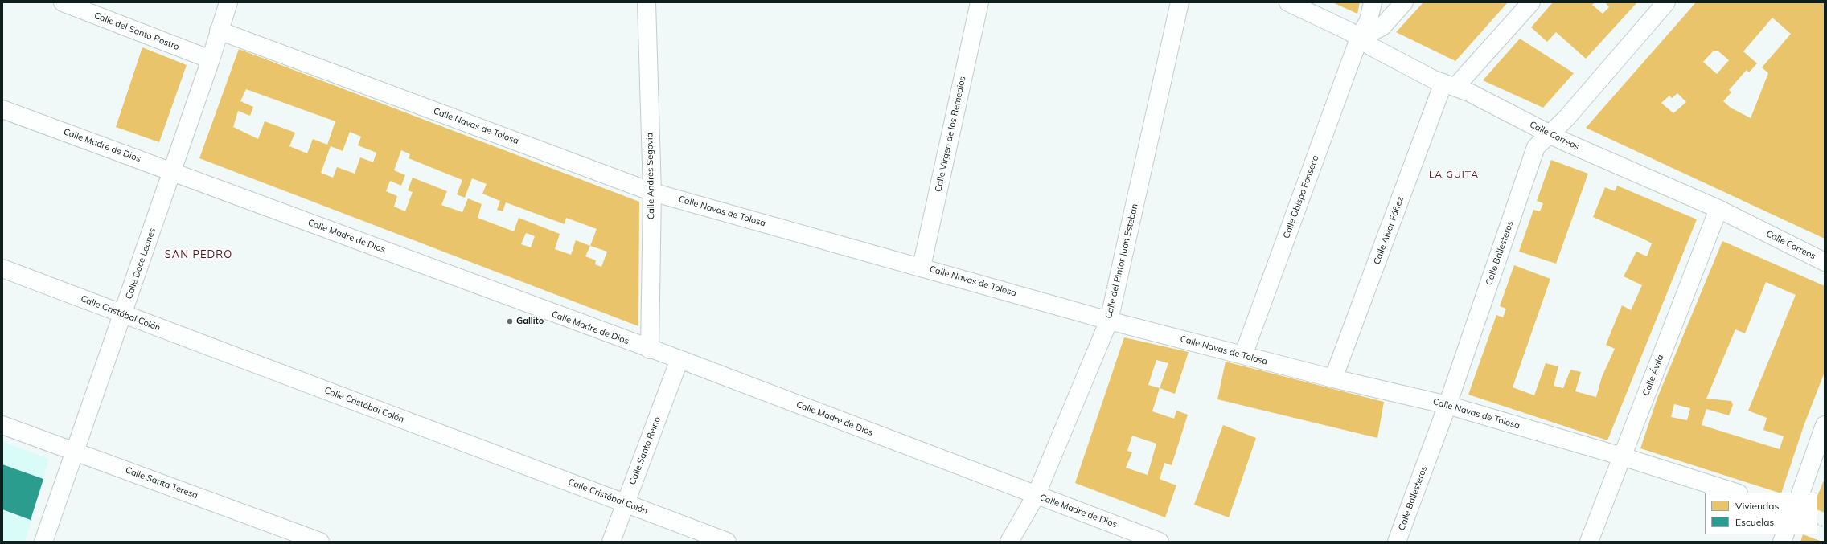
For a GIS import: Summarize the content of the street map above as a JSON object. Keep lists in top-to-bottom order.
{
  "streets": {
    "street": [
      "Calle del Santo Rostro",
      "Calle Navas de Tolosa",
      "Calle Virgen de los Remedios",
      "Calle Correos",
      "Calle Madre de Dios",
      "Calle Andrés Segovia",
      "Calle Obispo Fonseca",
      "Calle Alvar Fáñez",
      "Calle Ballesteros",
      "Calle del Pintor Juan Esteban",
      "Calle Doce Leones",
      "Calle Cristóbal Colón",
      "Calle Ávila",
      "Calle Santo Reino",
      "Calle Santa Teresa"
    ]
  },
  "crossings": [
    ["Calle del Santo Rostro", "Calle Doce Leones"],
    ["Calle Navas de Tolosa", "Calle Virgen de los Remedios"],
    ["Calle Navas de Tolosa", "Calle Andrés Segovia"],
    ["Calle Navas de Tolosa", "Calle Obispo Fonseca"],
    ["Calle Navas de Tolosa", "Calle Alvar Fáñez"],
    ["Calle Navas de Tolosa", "Calle Ballesteros"],
    ["Calle Navas de Tolosa", "Calle del Pintor Juan Esteban"],
    ["Calle Navas de Tolosa", "Calle Doce Leones"],
    ["Calle Navas de Tolosa", "Calle Ávila"],
    ["Calle Correos", "Calle Obispo Fonseca"],
    ["Calle Correos", "Calle Alvar Fáñez"],
    ["Calle Correos", "Calle Ballesteros"],
    ["Calle Correos", "Calle Ávila"],
    ["Calle Madre de Dios", "Calle Andrés Segovia"],
    ["Calle Madre de Dios", "Calle del Pintor Juan Esteban"],
    ["Calle Madre de Dios", "Calle Doce Leones"],
    ["Calle Madre de Dios", "Calle Santo Reino"],
    ["Calle Doce Leones", "Calle Cristóbal Colón"],
    ["Calle Doce Leones", "Calle Santa Teresa"],
    ["Calle Cristóbal Colón", "Calle Santo Reino"]
  ],
  "districts": ["LA GUITA", "SAN PEDRO"],
  "places": ["Gallito"],
  "legend": ["Viviendas", "Escuelas"]
}
